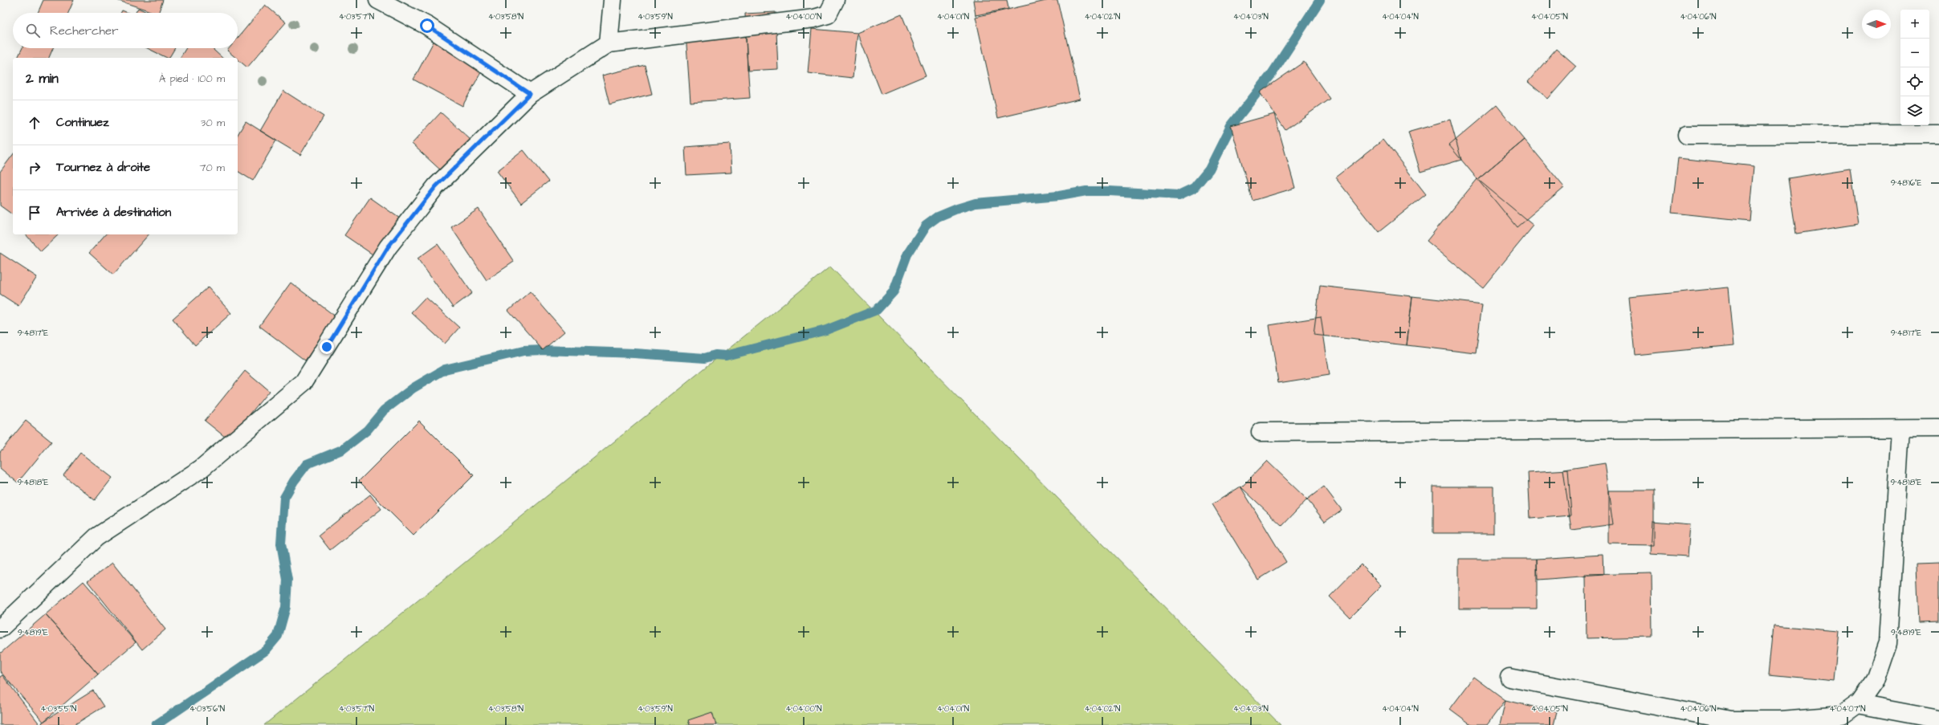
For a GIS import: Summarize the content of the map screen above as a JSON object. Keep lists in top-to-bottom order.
{
  "north": "right",
  "page": {
    "map_buttons": ["+", "−"],
    "search": "Rechercher",
    "heading": ["2 min", "À pied · 100 m"],
    "list": [
      ["Continuez", "30 m"],
      ["Tournez à droite", "70 m"],
      "Arrivée à destination"
    ]
  },
  "coordinates": [
    "4°03'57\"N",
    "4°03'58\"N",
    "4°03'59\"N",
    "4°04'00\"N",
    "4°04'01\"N",
    "4°04'02\"N",
    "4°04'03\"N",
    "4°04'04\"N",
    "4°04'05\"N",
    "4°04'06\"N",
    "9°48'16\"E",
    "9°48'17\"E",
    "9°48'18\"E",
    "9°48'19\"E",
    "4°03'55\"N",
    "4°03'56\"N",
    "4°04'07\"N"
  ]
}
